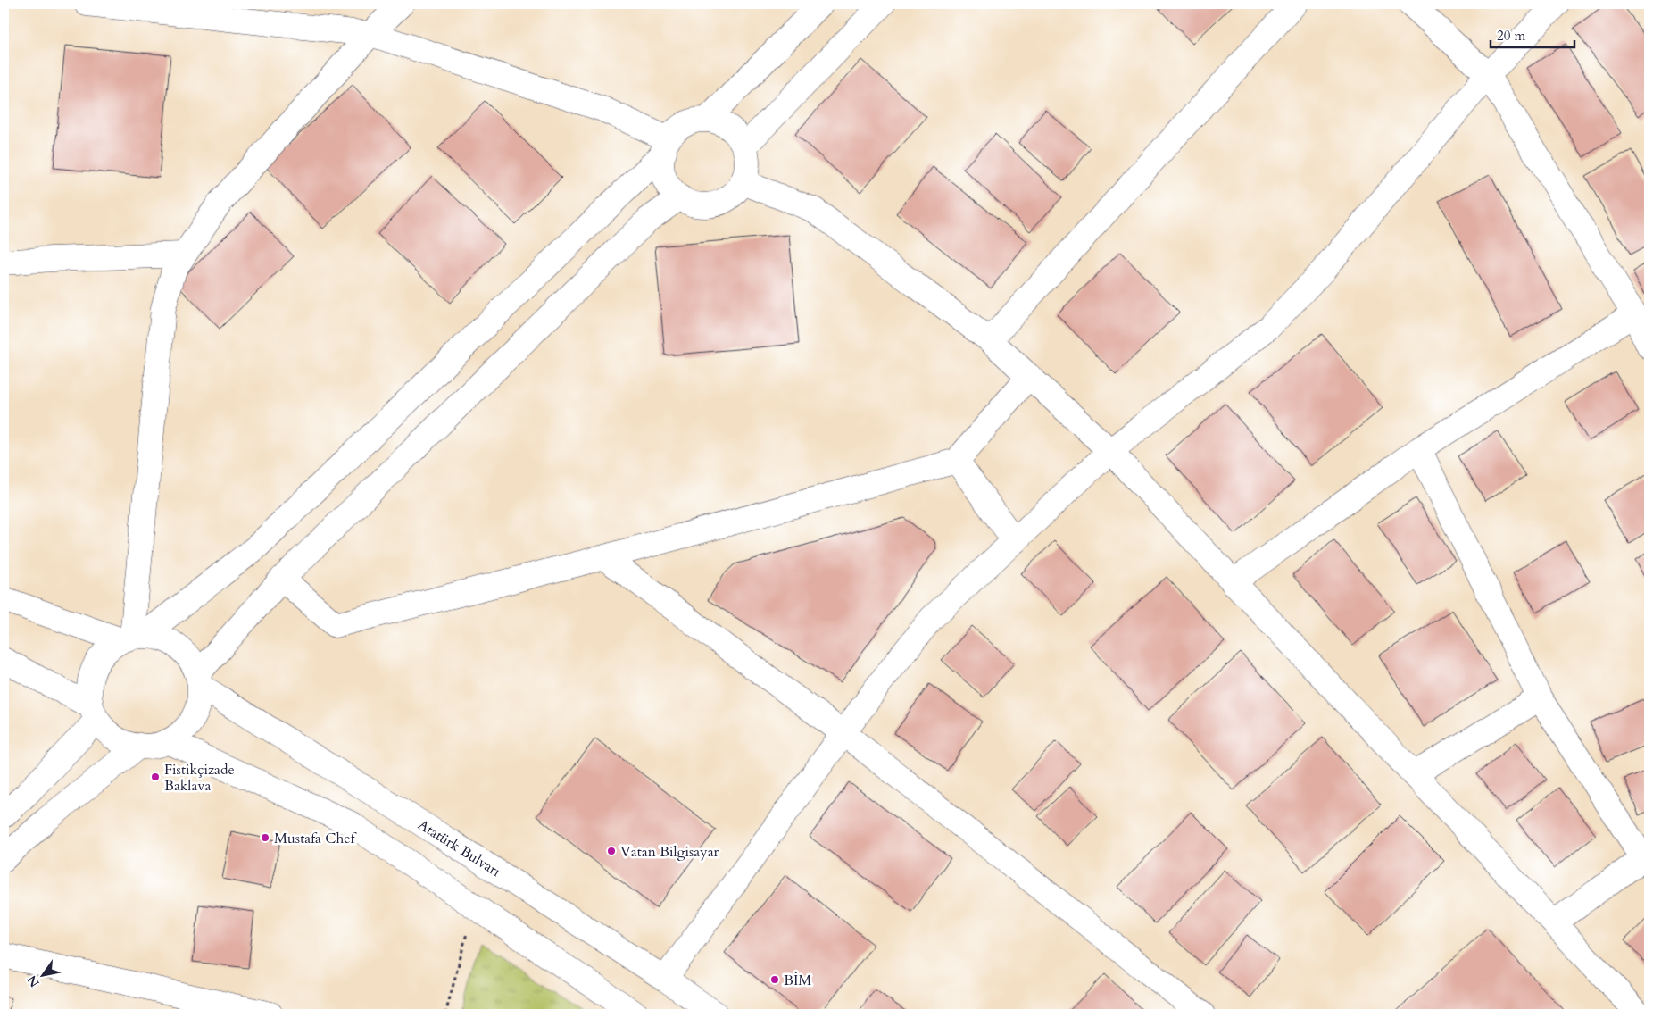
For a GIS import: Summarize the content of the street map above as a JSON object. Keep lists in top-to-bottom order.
{
  "streets": {
    "street": ["Atatürk Bulvarı"]
  },
  "places": [
    "Fistikçizade Baklava",
    "Mustafa Chef",
    "Vatan Bilgisayar",
    "BİM"
  ],
  "scale_bar": "20 m",
  "north": "bottom left"
}
